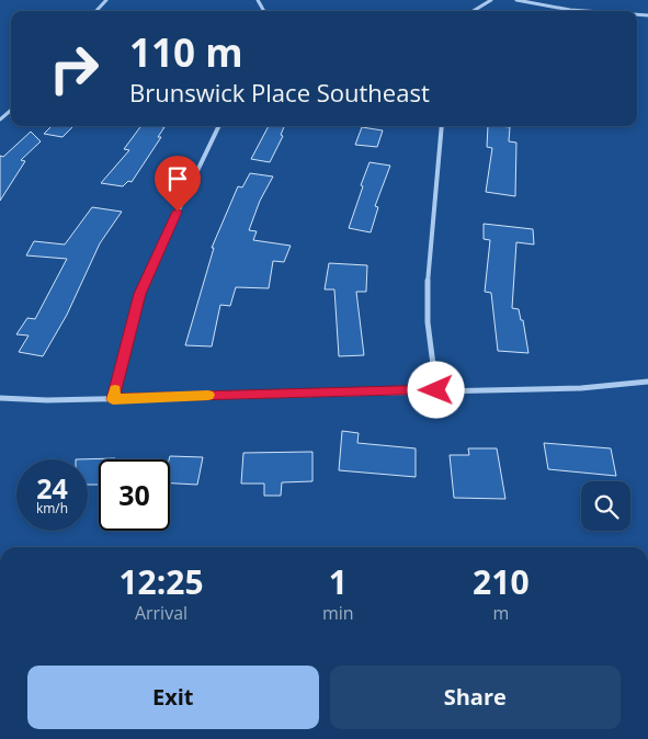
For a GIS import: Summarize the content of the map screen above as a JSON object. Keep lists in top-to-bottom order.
{
  "page": {
    "turn": ["110 m", "Brunswick Place Southeast"],
    "speed": "24 km/h",
    "limit": "30",
    "eta": [
      "12:25",
      "Arrival",
      "1",
      "min",
      "210",
      "m"
    ],
    "buttons": ["Exit", "Share"]
  }
}
